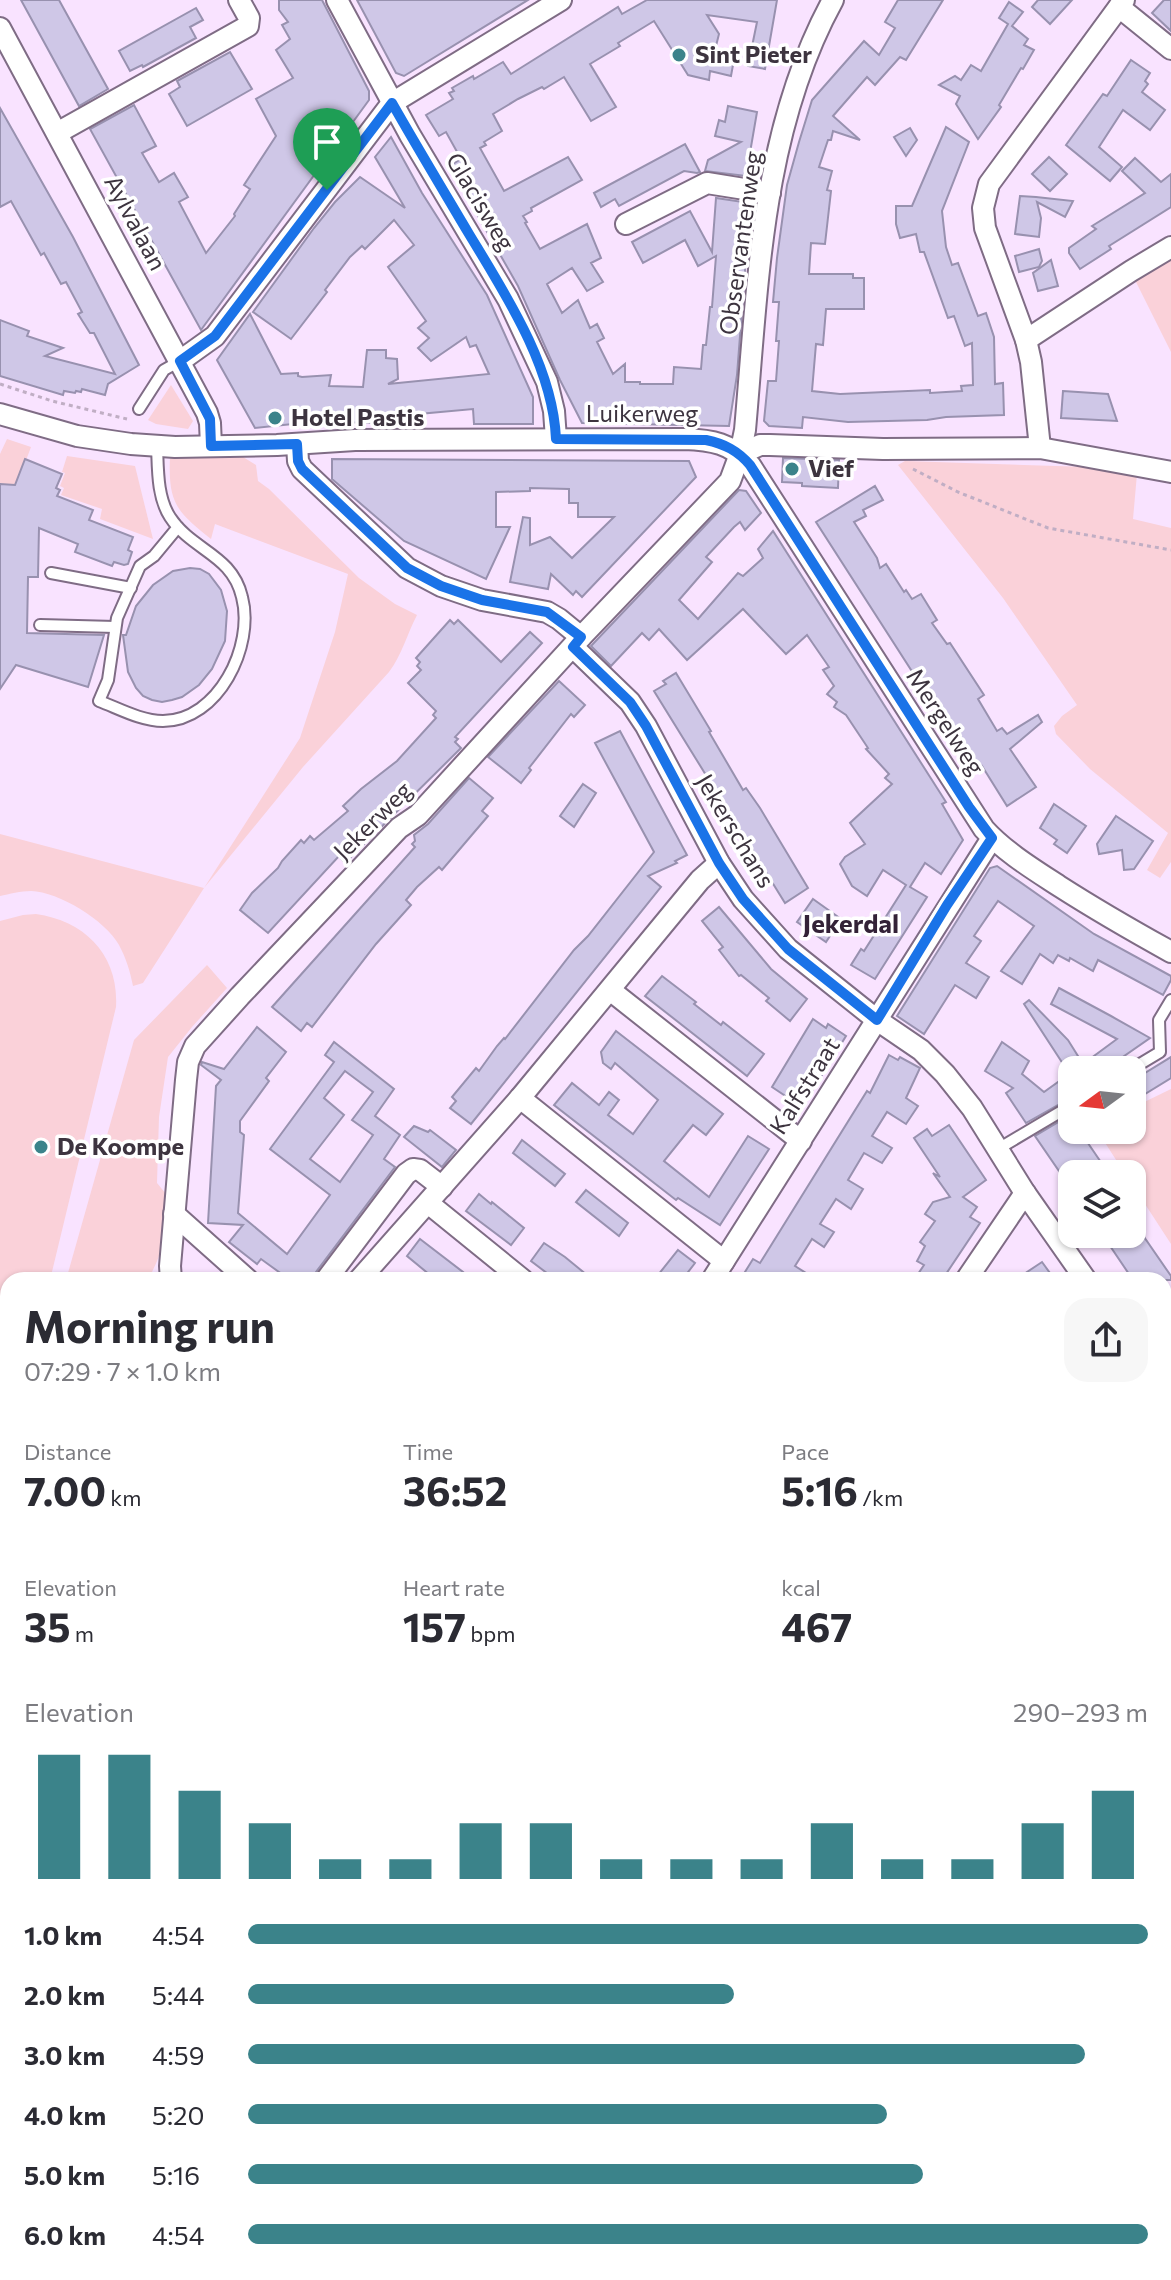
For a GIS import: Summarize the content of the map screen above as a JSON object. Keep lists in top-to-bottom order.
{
  "streets": {
    "street": [
      "Glacisweg",
      "Aylvalaan",
      "Observantenweg",
      "Luikerweg",
      "Mergelweg",
      "Jekerweg",
      "Jekerschans",
      "Kalfstraat"
    ]
  },
  "crossings": [
    ["Glacisweg", "Luikerweg"],
    ["Aylvalaan", "Luikerweg"],
    ["Observantenweg", "Luikerweg"],
    ["Observantenweg", "Mergelweg"],
    ["Observantenweg", "Jekerweg"],
    ["Luikerweg", "Mergelweg"],
    ["Luikerweg", "Jekerweg"],
    ["Luikerweg", "Jekerschans"],
    ["Mergelweg", "Jekerweg"],
    ["Mergelweg", "Kalfstraat"],
    ["Jekerweg", "Jekerschans"],
    ["Jekerschans", "Kalfstraat"]
  ],
  "districts": ["Jekerdal"],
  "places": [
    "Sint Pieter",
    "Hotel Pastis",
    "Vief",
    "De Koompe"
  ],
  "north": "left",
  "page": {
    "heading": ["Morning run", "07:29 · 7 × 1.0 km"],
    "stats": [
      ["Distance", "7.00 km"],
      ["Time", "36:52"],
      ["Pace", "5:16 /km"],
      ["Elevation", "35 m"],
      ["Heart rate", "157 bpm"],
      ["kcal", "467"]
    ],
    "chart": ["Elevation", "290–293 m"],
    "list": [
      {
        "name": "1.0 km",
        "note": "4:54"
      },
      {
        "name": "2.0 km",
        "note": "5:44"
      },
      {
        "name": "3.0 km",
        "note": "4:59"
      },
      {
        "name": "4.0 km",
        "note": "5:20"
      },
      {
        "name": "5.0 km",
        "note": "5:16"
      },
      {
        "name": "6.0 km",
        "note": "4:54"
      }
    ]
  }
}
